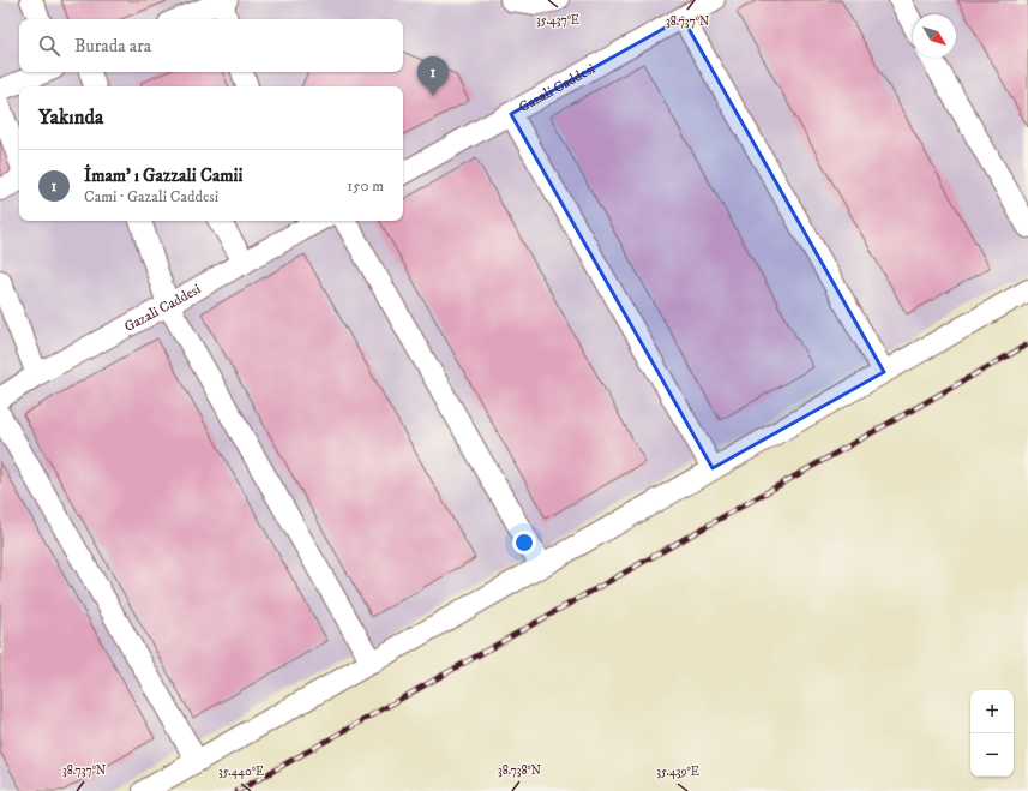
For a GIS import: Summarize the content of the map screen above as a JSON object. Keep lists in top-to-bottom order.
{
  "streets": {
    "street": ["Gazali Caddesi"]
  },
  "north": "bottom right",
  "page": {
    "search": "Burada ara",
    "pins": "1",
    "heading": "Yakında",
    "list": [
      {
        "mark": "1",
        "name": "İmam' ı Gazzali Camii",
        "note": "Cami · Gazali Caddesi",
        "value": "150 m"
      }
    ],
    "map_buttons": ["+", "−"]
  },
  "coordinates": [
    "35.437°E",
    "38.737°N",
    "38.738°N",
    "35.440°E",
    "35.439°E"
  ]
}
